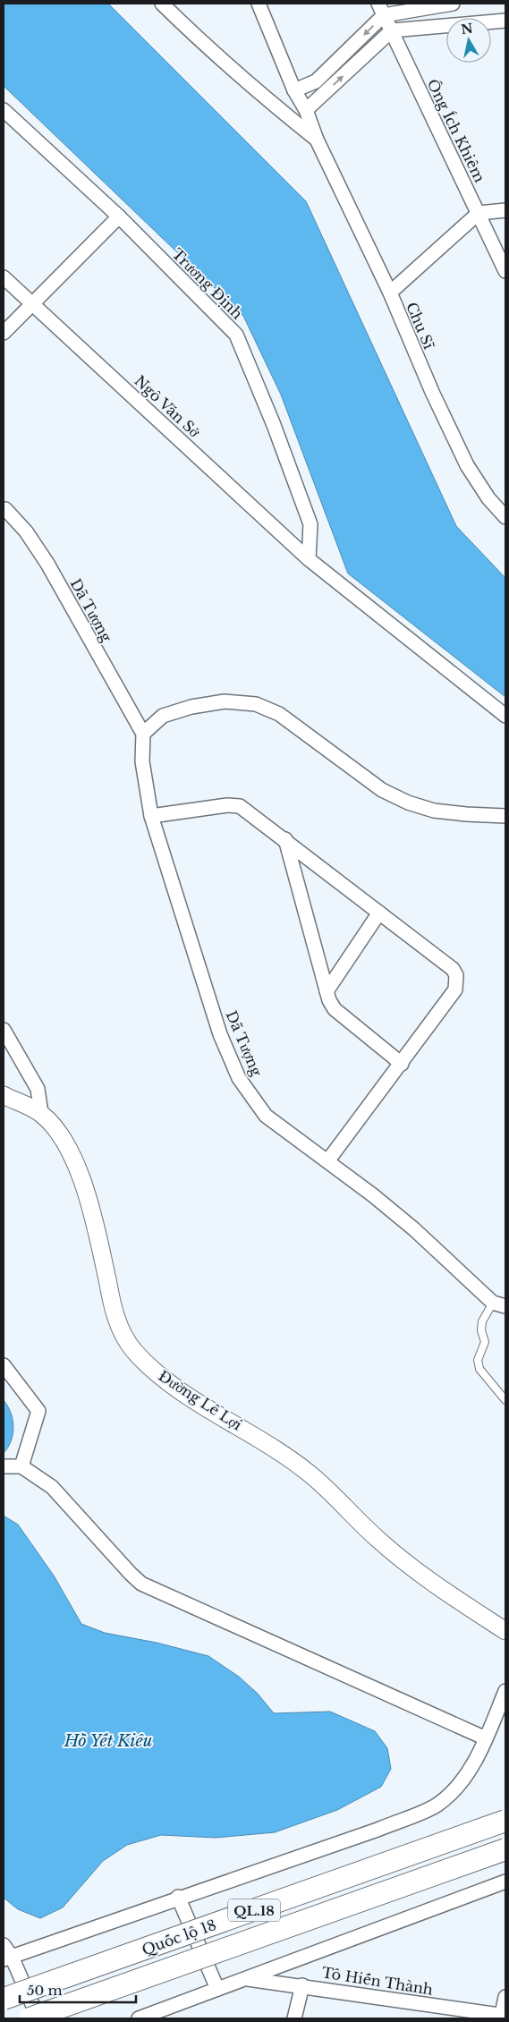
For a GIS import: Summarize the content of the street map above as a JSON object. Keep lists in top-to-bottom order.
{
  "streets": {
    "main road": ["QL.18", "Quốc lộ 18"],
    "street": [
      "Ông Ích Khiêm",
      "Trương Định",
      "Chu Sĩ",
      "Ngô Văn Sở",
      "Dã Tượng",
      "Đường Lê Lợi",
      "Tô Hiến Thành"
    ]
  },
  "crossings": [
    ["Trương Định", "Ngô Văn Sở"]
  ],
  "water": ["Hồ Yết Kiêu"],
  "scale_bar": "50 m",
  "north": "top"
}
